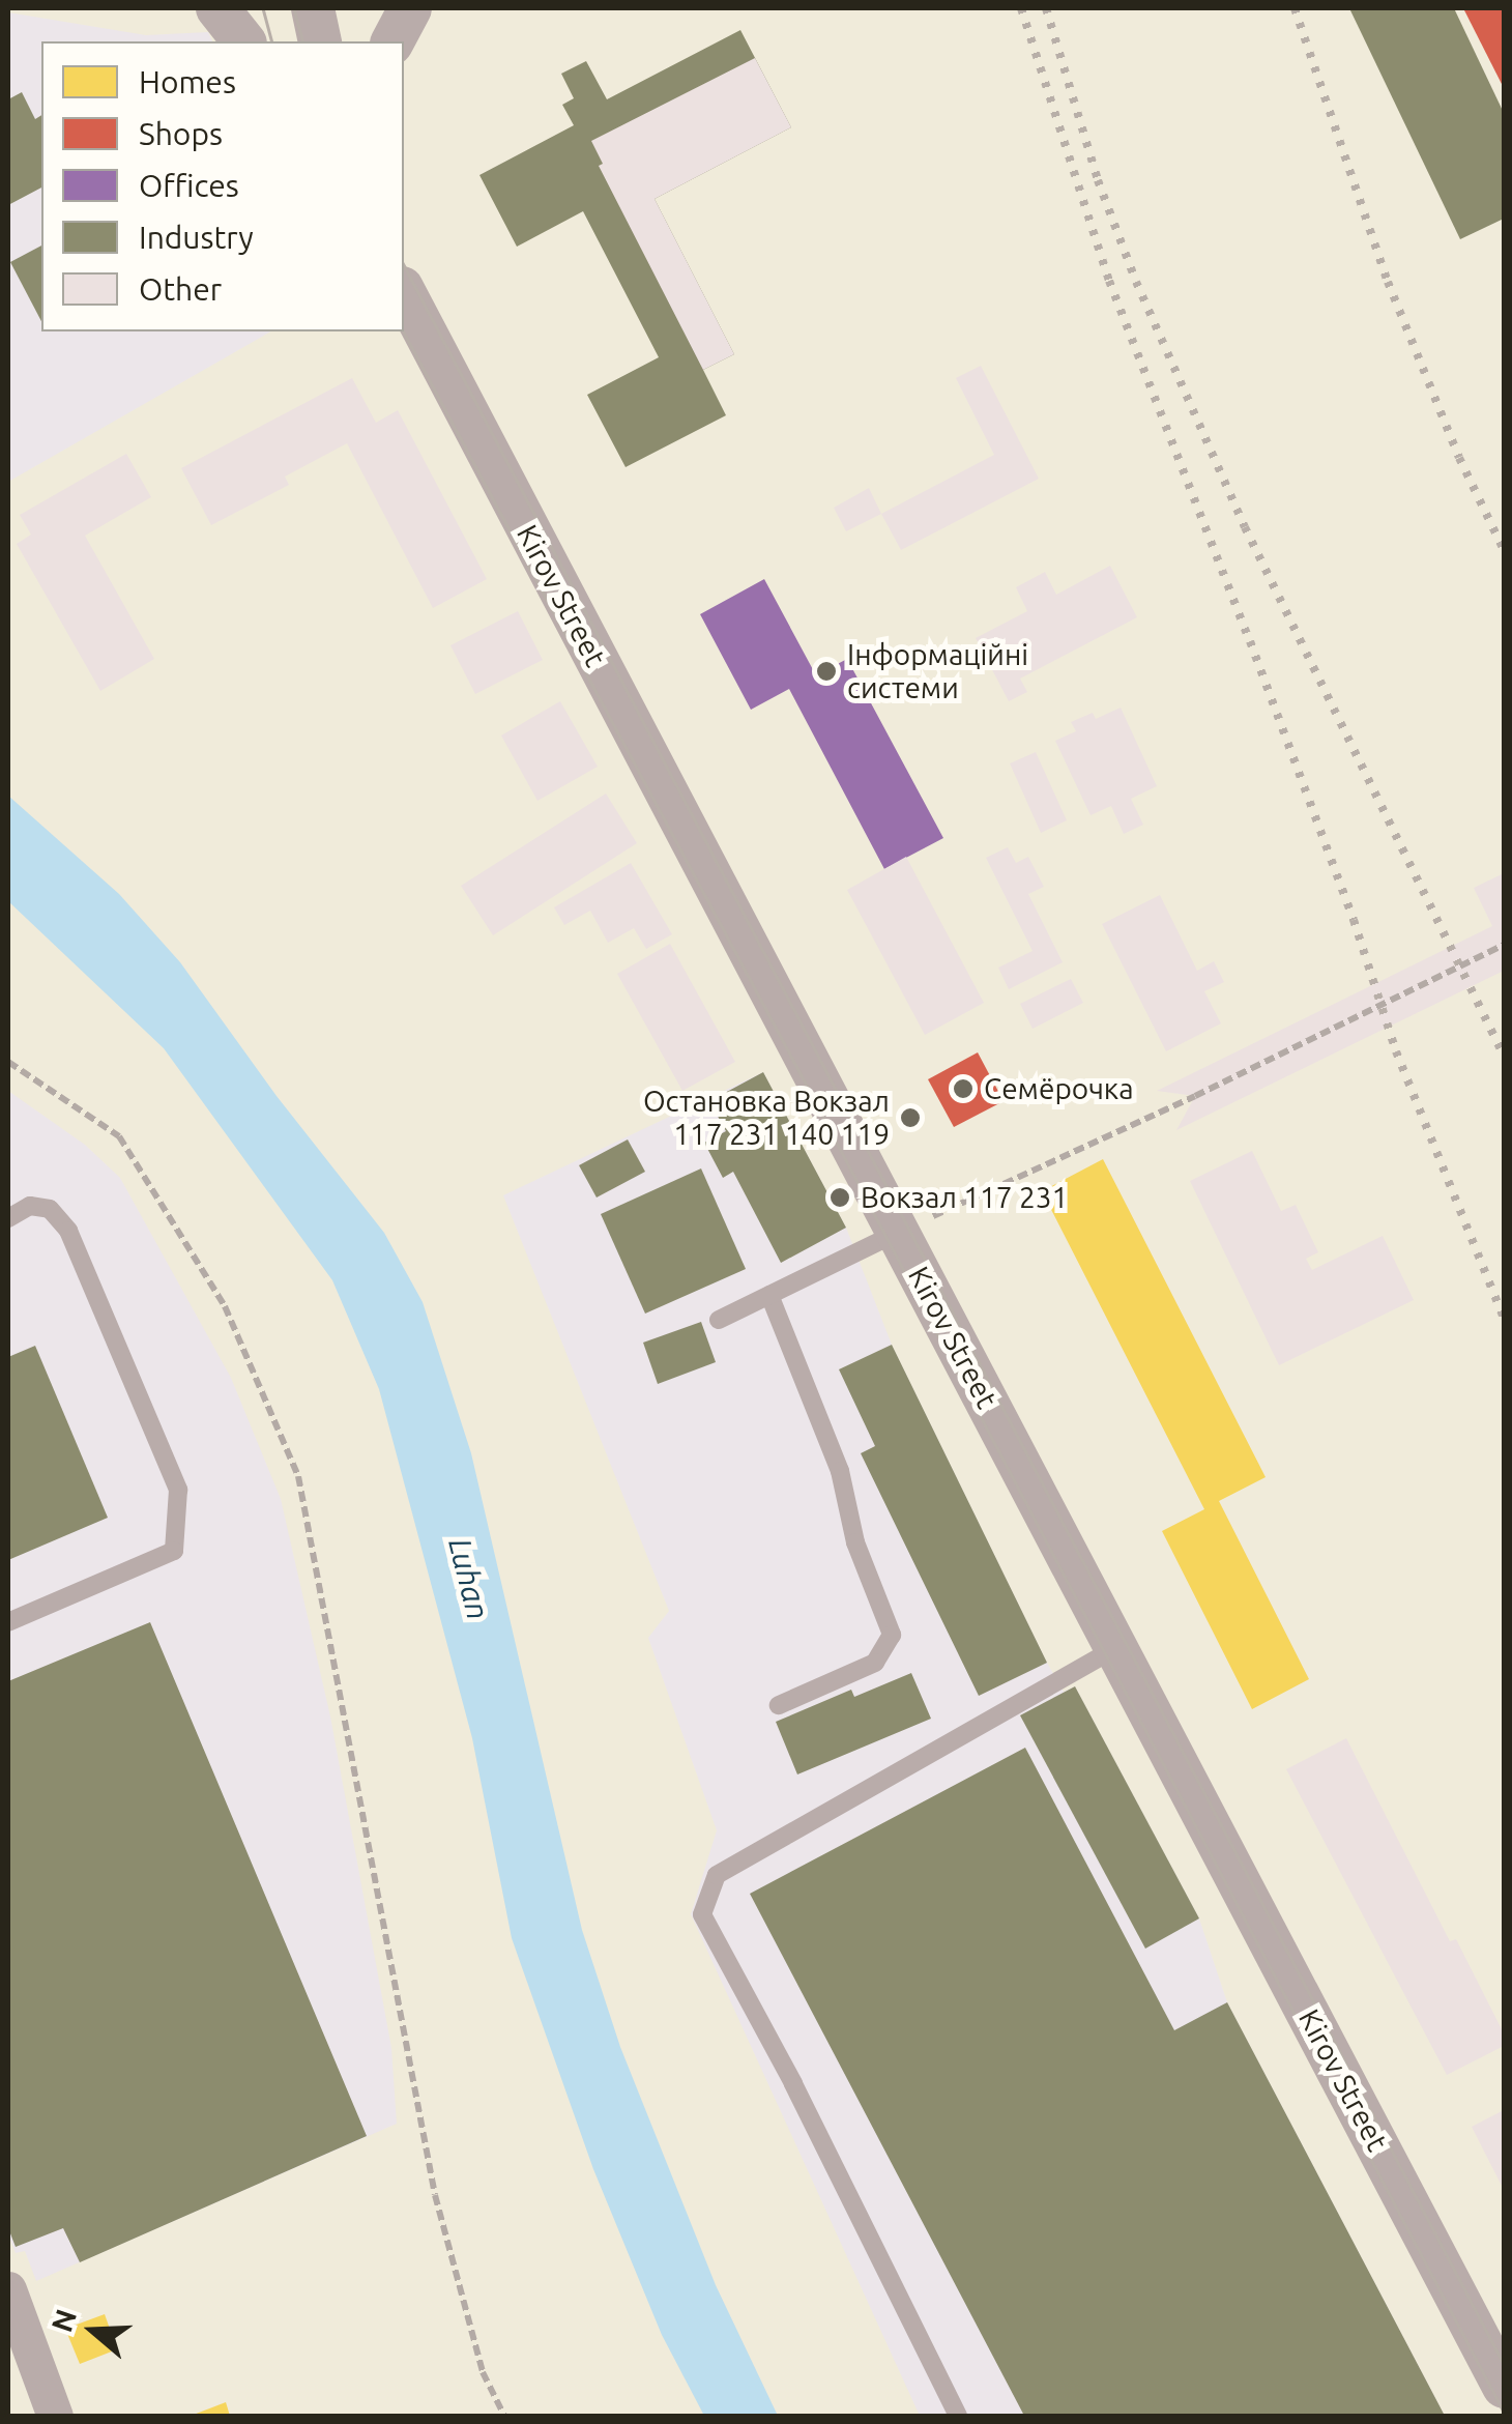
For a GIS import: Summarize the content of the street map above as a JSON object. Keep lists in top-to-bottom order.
{
  "streets": {
    "street": ["Kirov Street"]
  },
  "water": ["Luhan"],
  "places": [
    "Інформаційні системи",
    "Семёрочка",
    "Остановка Вокзал 117 231 140 119",
    "Вокзал 117 231"
  ],
  "legend": [
    "Homes",
    "Shops",
    "Offices",
    "Industry",
    "Other"
  ],
  "north": "left"
}
